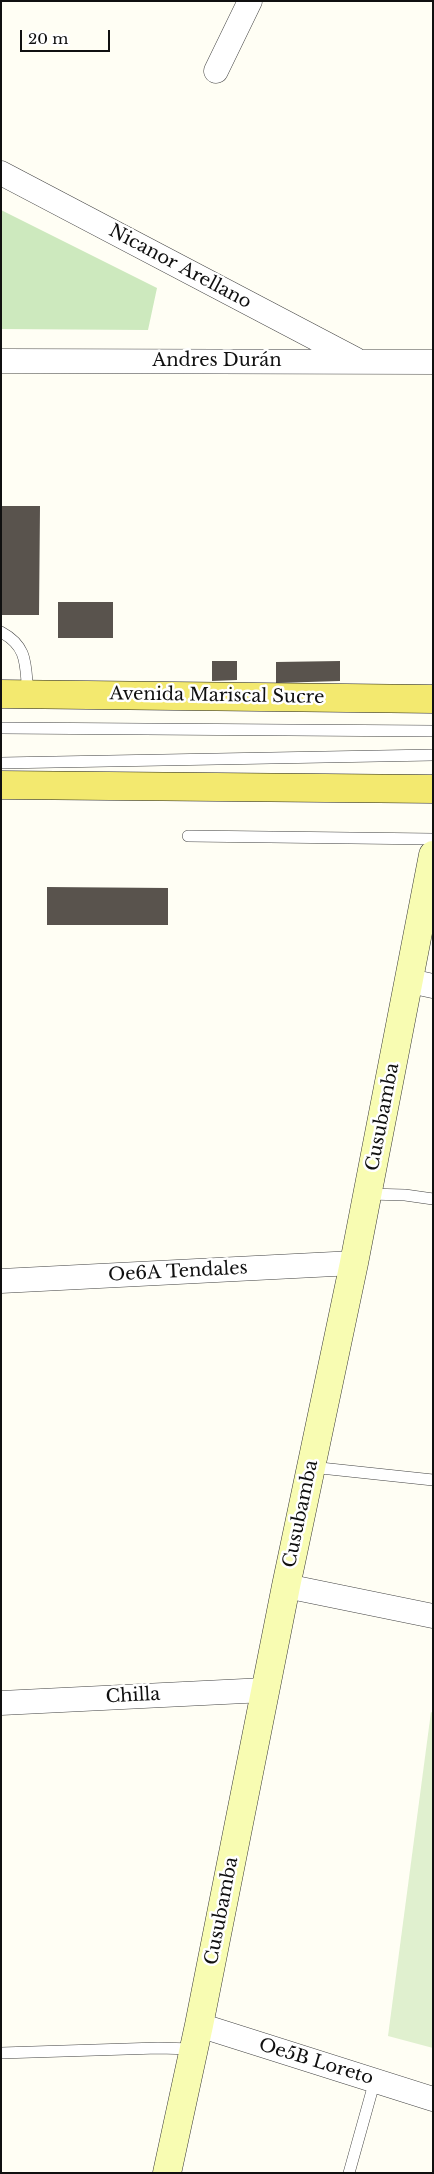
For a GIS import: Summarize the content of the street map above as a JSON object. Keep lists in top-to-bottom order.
{
  "streets": {
    "main road": ["Avenida Mariscal Sucre"],
    "street": [
      "Nicanor Arellano",
      "Andres Durán",
      "Cusubamba",
      "Oe6A Tendales",
      "Chilla",
      "Oe5B Loreto"
    ]
  },
  "crossings": [
    ["Nicanor Arellano", "Andres Durán"],
    ["Cusubamba", "Oe6A Tendales"],
    ["Cusubamba", "Chilla"],
    ["Cusubamba", "Oe5B Loreto"]
  ],
  "scale_bar": "20 m"
}
